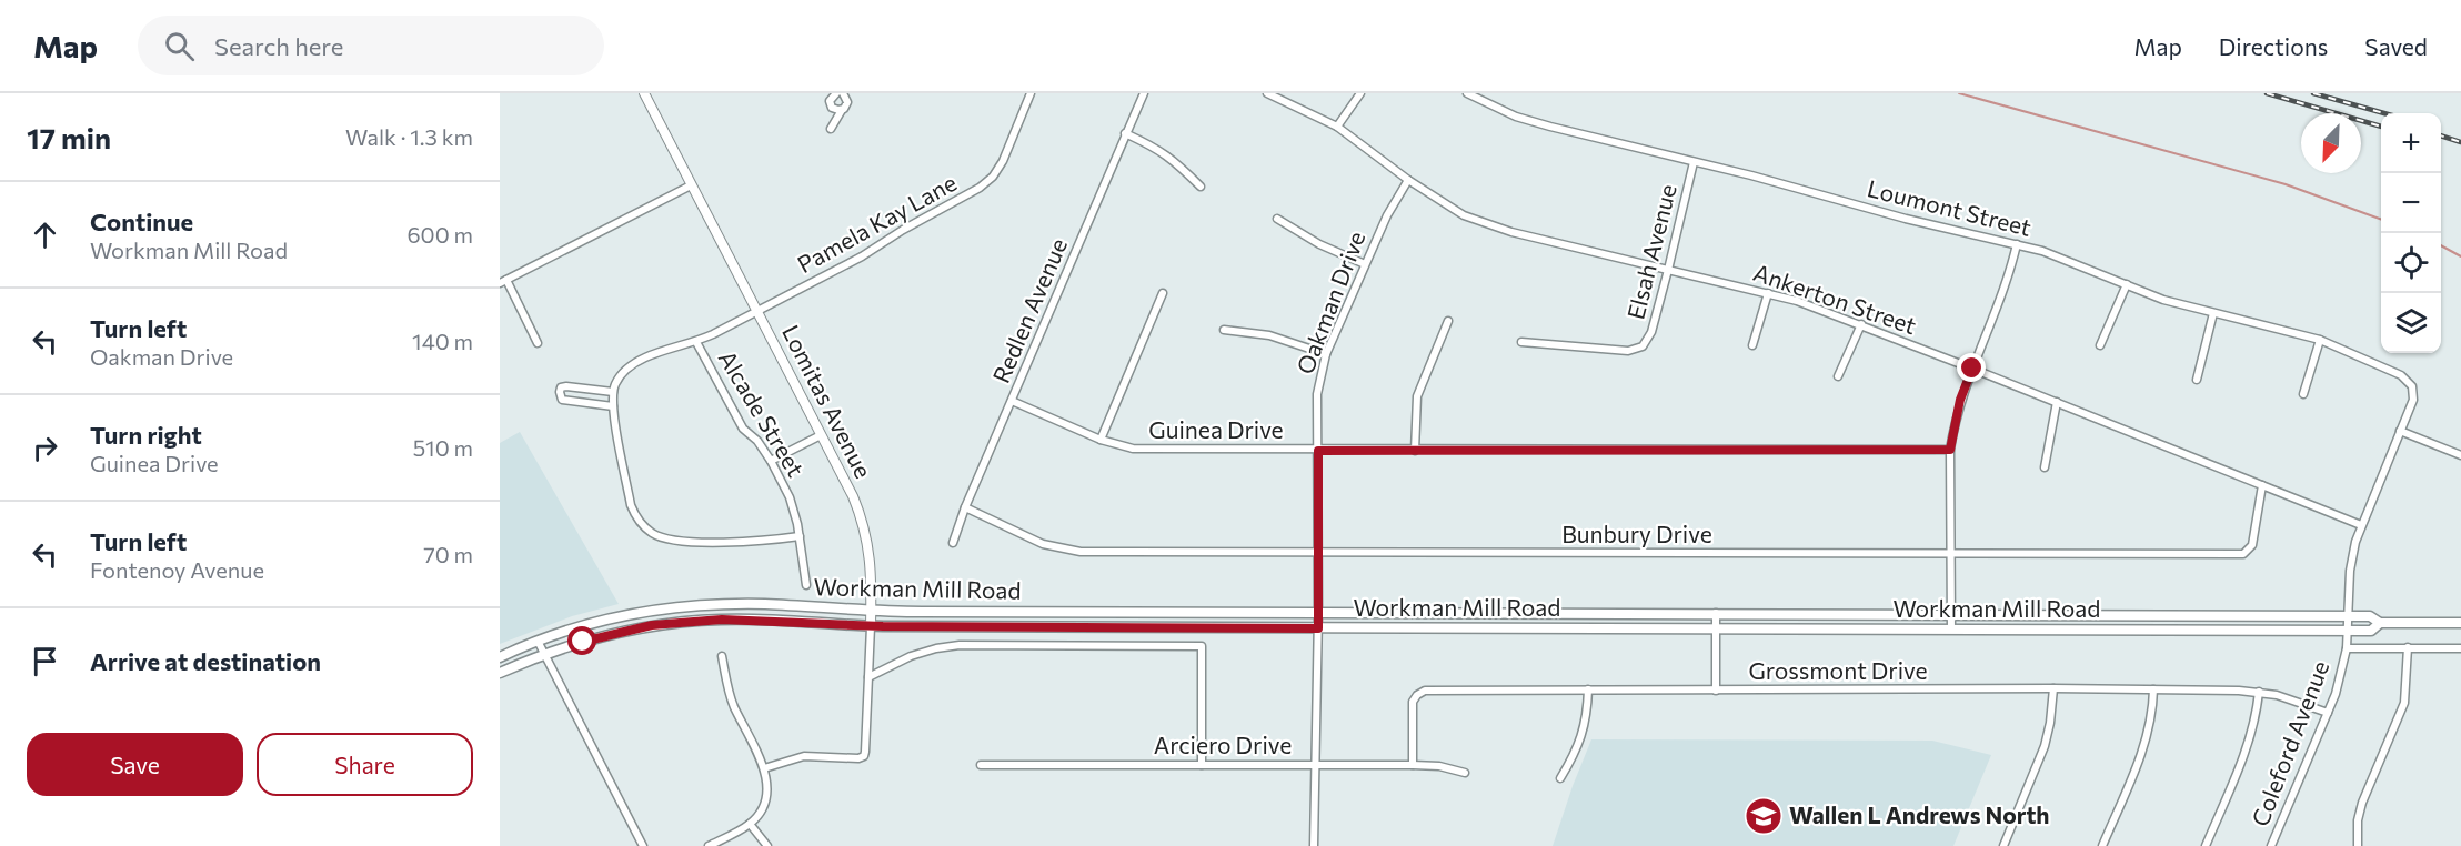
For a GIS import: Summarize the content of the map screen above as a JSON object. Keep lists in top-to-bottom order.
{
  "streets": {
    "main road": ["Workman Mill Road"],
    "street": [
      "Loumont Street",
      "Pamela Kay Lane",
      "Elsah Avenue",
      "Ankerton Street",
      "Oakman Drive",
      "Redlen Avenue",
      "Lomitas Avenue",
      "Alcade Street",
      "Guinea Drive",
      "Bunbury Drive",
      "Grossmont Drive",
      "Coleford Avenue",
      "Arciero Drive"
    ]
  },
  "crossings": [
    ["Loumont Street", "Elsah Avenue"],
    ["Loumont Street", "Coleford Avenue"],
    ["Pamela Kay Lane", "Lomitas Avenue"],
    ["Pamela Kay Lane", "Alcade Street"],
    ["Elsah Avenue", "Ankerton Street"],
    ["Ankerton Street", "Oakman Drive"],
    ["Ankerton Street", "Bunbury Drive"],
    ["Ankerton Street", "Coleford Avenue"],
    ["Oakman Drive", "Guinea Drive"],
    ["Oakman Drive", "Bunbury Drive"],
    ["Oakman Drive", "Workman Mill Road"],
    ["Oakman Drive", "Arciero Drive"],
    ["Redlen Avenue", "Guinea Drive"],
    ["Redlen Avenue", "Bunbury Drive"],
    ["Lomitas Avenue", "Workman Mill Road"],
    ["Workman Mill Road", "Coleford Avenue"],
    ["Grossmont Drive", "Coleford Avenue"],
    ["Grossmont Drive", "Arciero Drive"]
  ],
  "places": {
    "school or university": ["Wallen L Andrews North"]
  },
  "north": "bottom left",
  "page": {
    "header": "Map",
    "search": "Search here",
    "nav": ["Map", "Directions", "Saved"],
    "heading": ["17 min", "Walk · 1.3 km"],
    "map_buttons": ["+", "−"],
    "list": [
      ["Continue", "Workman Mill Road", "600 m"],
      ["Turn left", "Oakman Drive", "140 m"],
      ["Turn right", "Guinea Drive", "510 m"],
      ["Turn left", "Fontenoy Avenue", "70 m"],
      "Arrive at destination"
    ],
    "buttons": ["Save", "Share"]
  }
}
